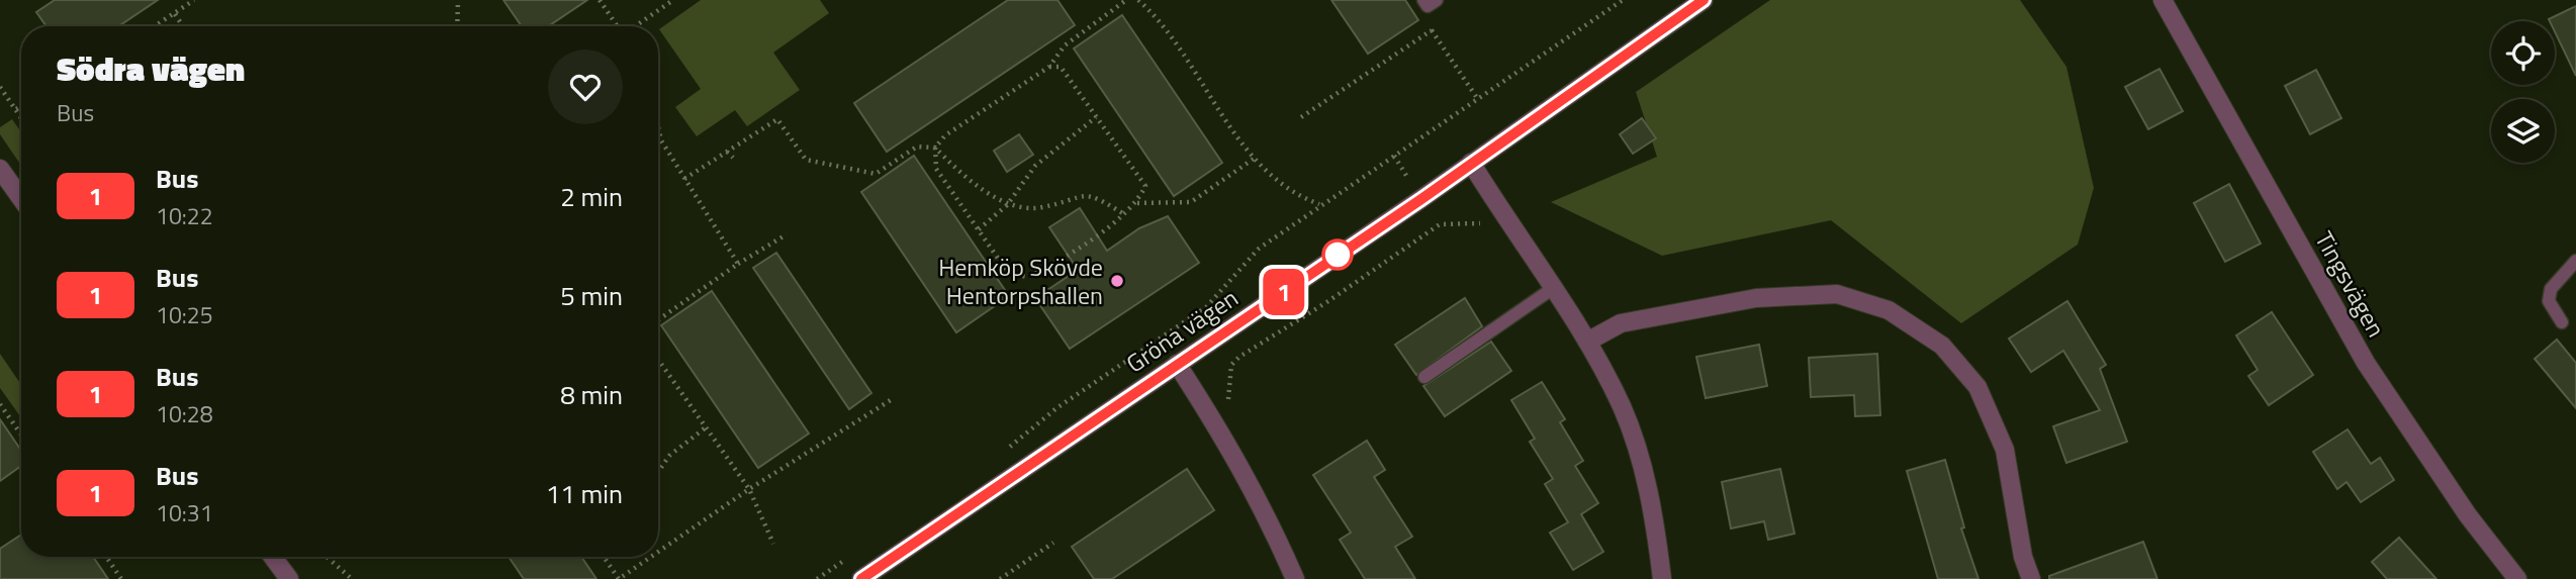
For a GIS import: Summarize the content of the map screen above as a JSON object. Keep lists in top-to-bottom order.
{
  "streets": {
    "street": ["Tingsvägen", "Gröna vägen"]
  },
  "places": ["Hemköp Skövde Hentorpshallen"],
  "lines": ["bus line 1"],
  "page": {
    "on_map": "1",
    "heading": ["Södra vägen", "Bus"],
    "list": [
      {
        "mark": "1",
        "name": "Bus",
        "note": "10:22",
        "value": "2 min"
      },
      {
        "mark": "1",
        "name": "Bus",
        "note": "10:25",
        "value": "5 min"
      },
      {
        "mark": "1",
        "name": "Bus",
        "note": "10:28",
        "value": "8 min"
      },
      {
        "mark": "1",
        "name": "Bus",
        "note": "10:31",
        "value": "11 min"
      }
    ]
  }
}
